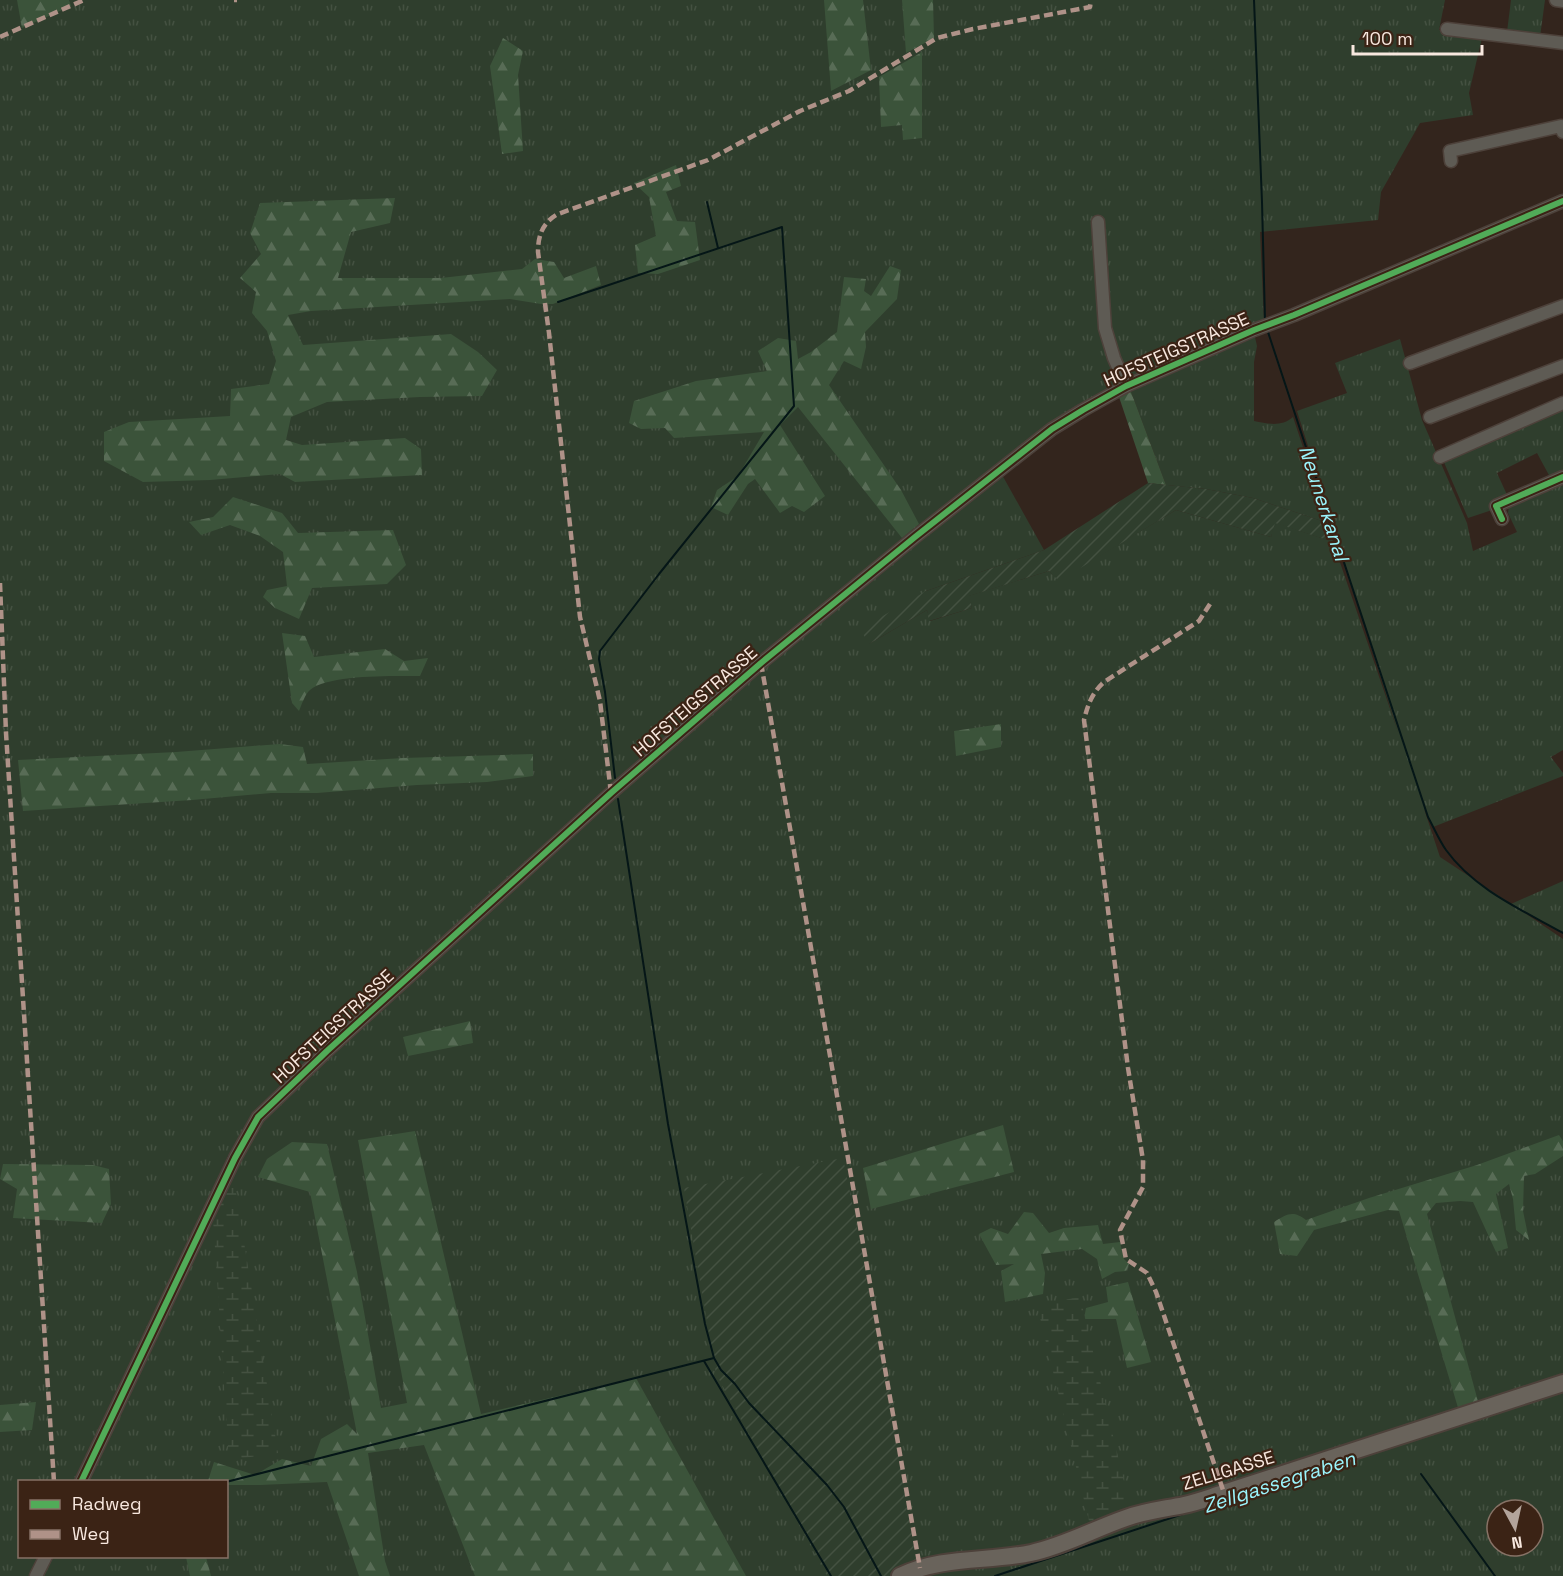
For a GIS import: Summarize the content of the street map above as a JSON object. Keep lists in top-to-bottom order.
{
  "streets": {
    "main road": ["ZELLGASSE"],
    "street": ["HOFSTEIGSTRASSE"]
  },
  "water": ["Neunerkanal", "Zellgassegraben"],
  "legend": ["Radweg", "Weg"],
  "scale_bar": "100 m",
  "north": "bottom"
}
